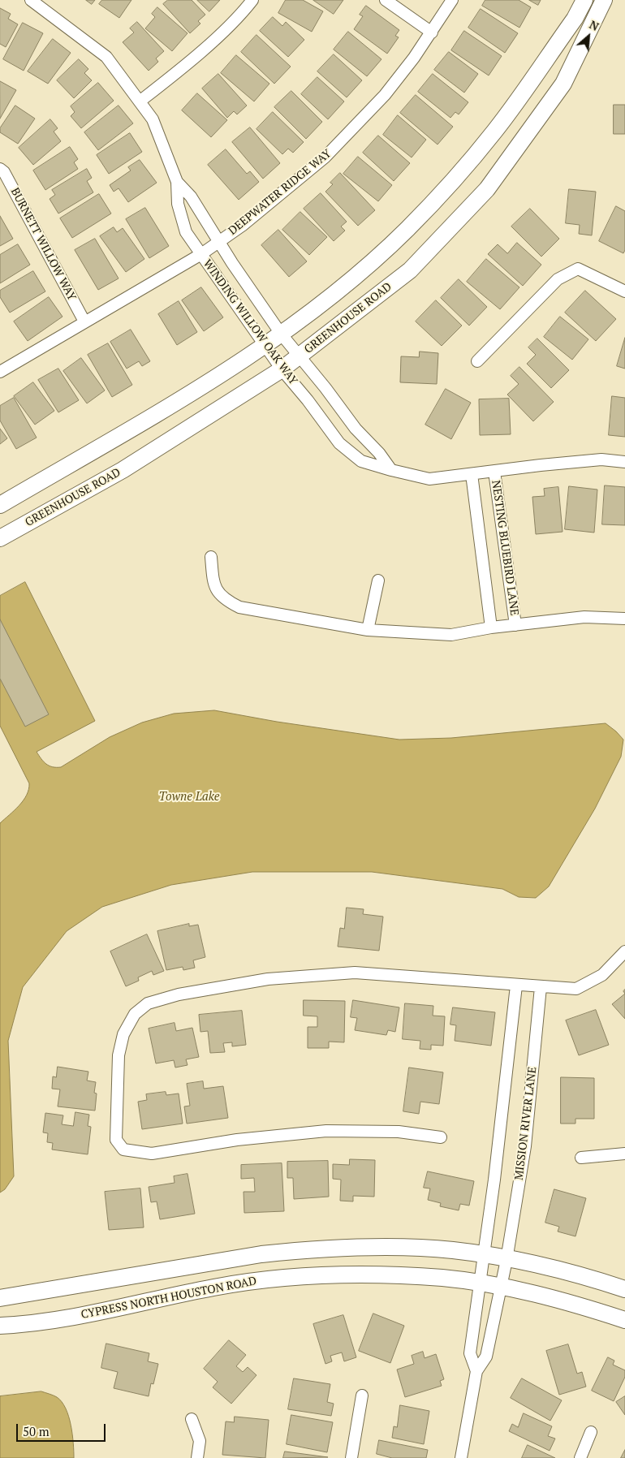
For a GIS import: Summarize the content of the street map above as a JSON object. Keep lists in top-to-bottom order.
{
  "streets": {
    "street": [
      "DEEPWATER RIDGE WAY",
      "BURNETT WILLOW WAY",
      "GREENHOUSE ROAD",
      "WINDING WILLOW OAK WAY",
      "NESTING BLUEBIRD LANE",
      "MISSION RIVER LANE",
      "CYPRESS NORTH HOUSTON ROAD"
    ]
  },
  "crossings": [
    ["DEEPWATER RIDGE WAY", "BURNETT WILLOW WAY"],
    ["DEEPWATER RIDGE WAY", "WINDING WILLOW OAK WAY"],
    ["GREENHOUSE ROAD", "WINDING WILLOW OAK WAY"],
    ["WINDING WILLOW OAK WAY", "NESTING BLUEBIRD LANE"],
    ["MISSION RIVER LANE", "CYPRESS NORTH HOUSTON ROAD"]
  ],
  "water": ["Towne Lake"],
  "scale_bar": "50 m",
  "north": "top right"
}
